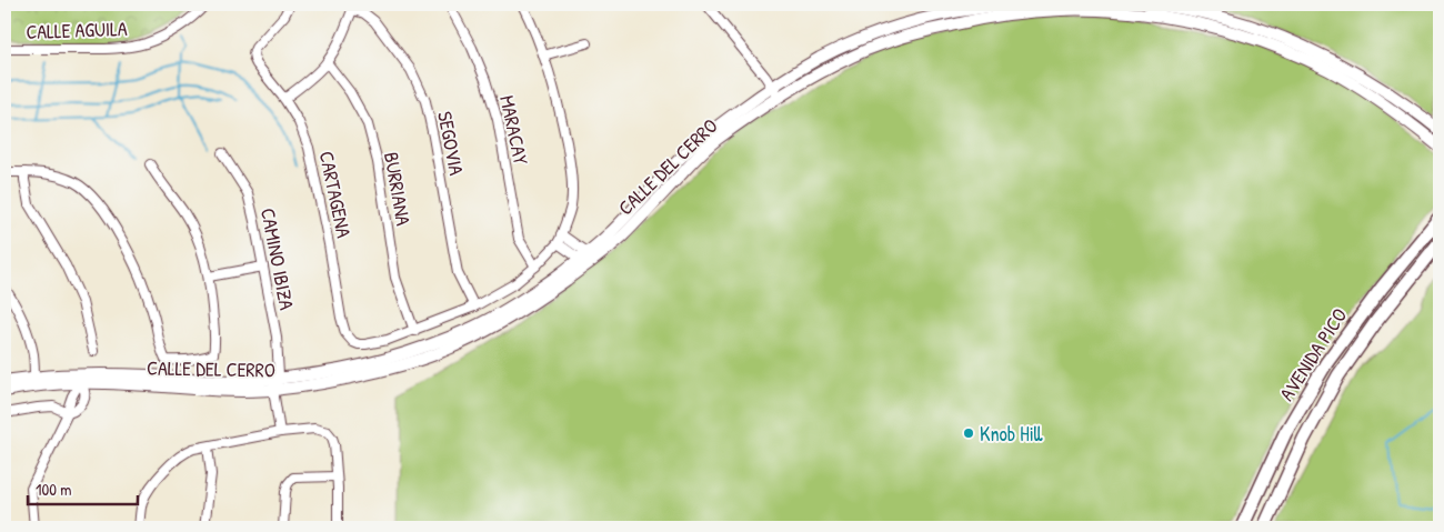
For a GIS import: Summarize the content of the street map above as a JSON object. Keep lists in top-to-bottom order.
{
  "streets": {
    "highway": ["AVENIDA PICO"],
    "main road": ["CALLE DEL CERRO"],
    "street": [
      "CALLE AGUILA",
      "MARACAY",
      "SEGOVIA",
      "BURRIANA",
      "CARTAGENA",
      "CAMINO IBIZA"
    ]
  },
  "crossings": [
    ["CALLE DEL CERRO", "CAMINO IBIZA"],
    ["BURRIANA", "CARTAGENA"]
  ],
  "places": ["Knob Hill"],
  "scale_bar": "100 m"
}
